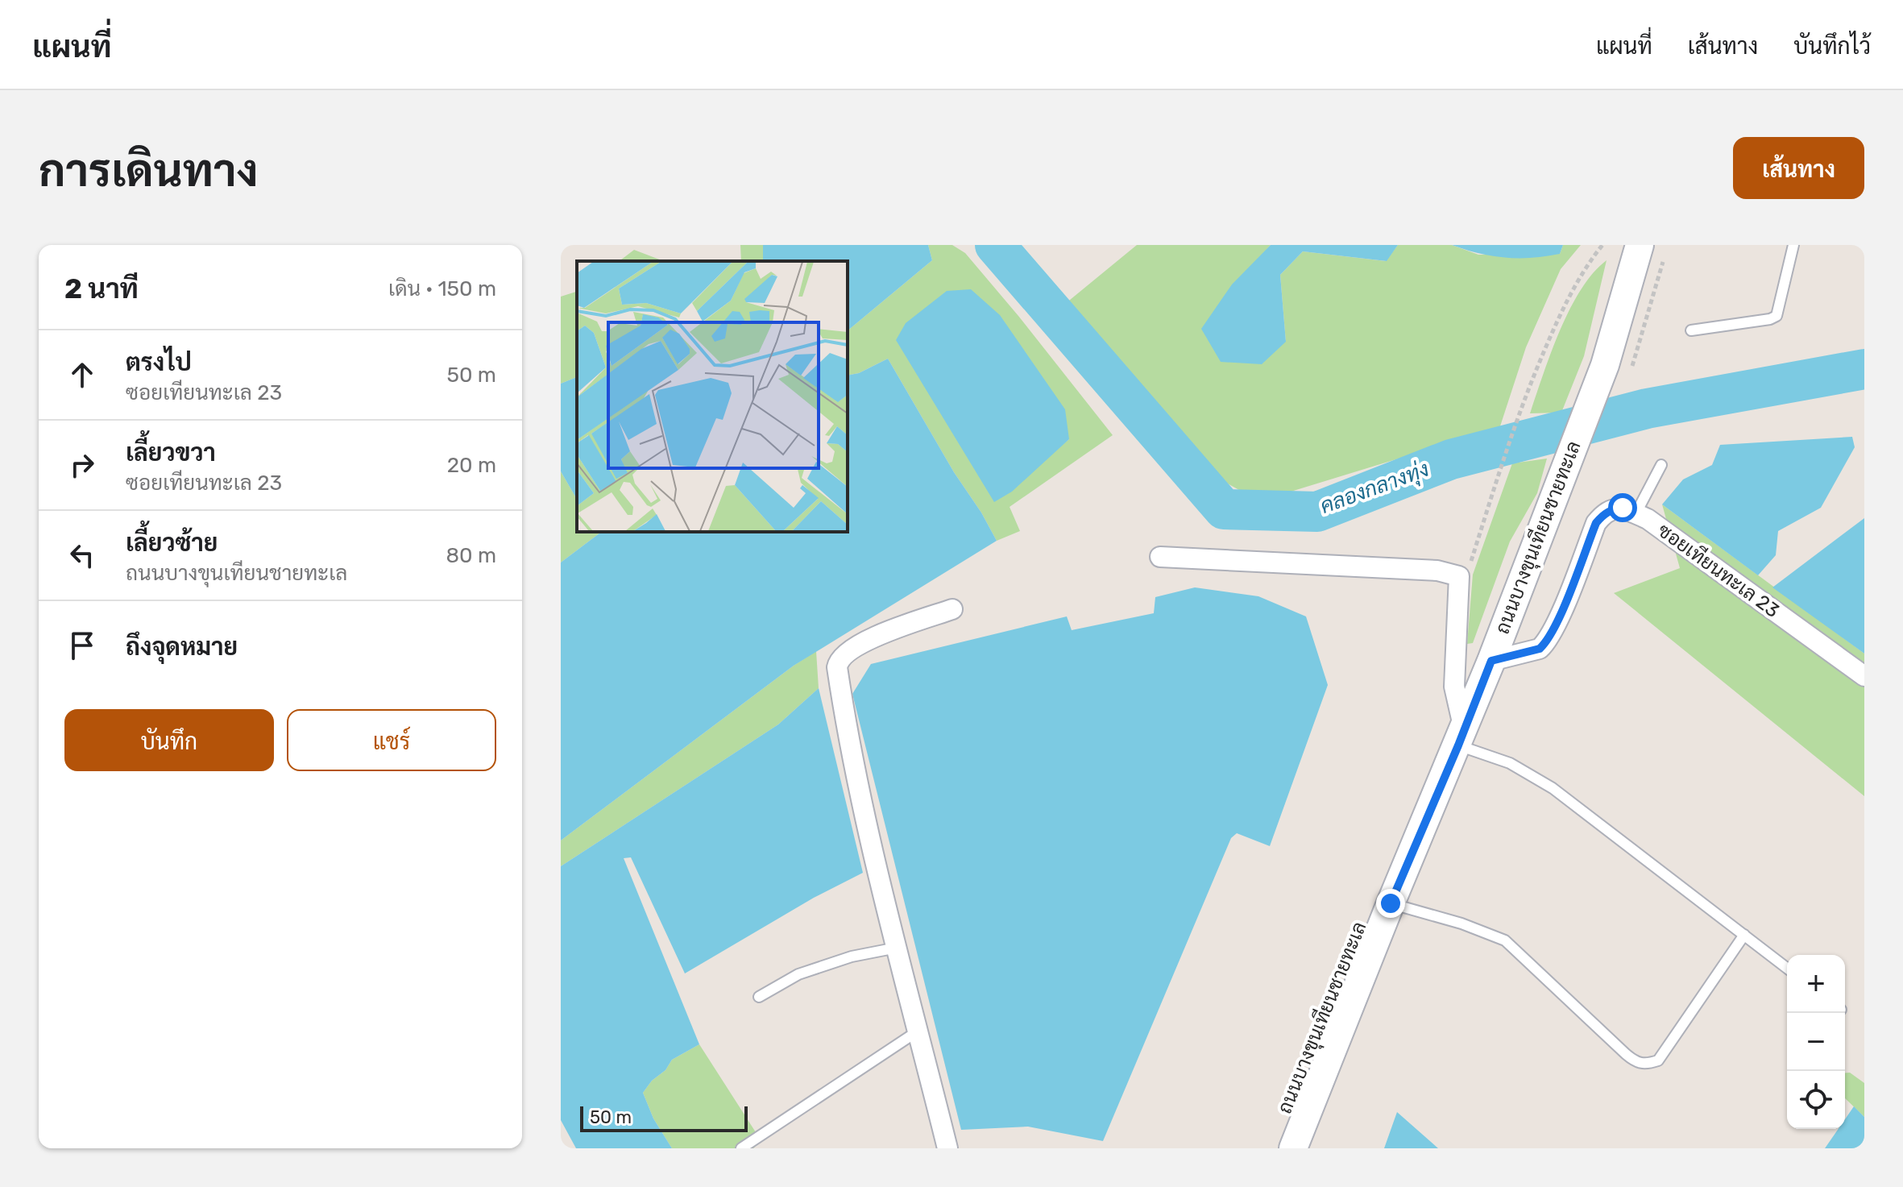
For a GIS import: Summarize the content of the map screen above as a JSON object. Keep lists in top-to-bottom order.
{
  "streets": {
    "main road": ["ถนนบางขุนเทียนชายทะเล"],
    "street": ["ซอยเทียนทะเล 23"]
  },
  "crossings": [
    ["ถนนบางขุนเทียนชายทะเล", "ซอยเทียนทะเล 23"]
  ],
  "water": ["คลองกลางทุ่ง"],
  "scale_bar": "50 m",
  "page": {
    "header": "แผนที่",
    "nav": ["แผนที่", "เส้นทาง", "บันทึกไว้"],
    "buttons": [
      "เส้นทาง",
      ["บันทึก", "แชร์"]
    ],
    "title": "การเดินทาง",
    "heading": ["2 นาที", "เดิน · 150 m"],
    "list": [
      ["ตรงไป", "ซอยเทียนทะเล 23", "50 m"],
      ["เลี้ยวขวา", "ซอยเทียนทะเล 23", "20 m"],
      ["เลี้ยวซ้าย", "ถนนบางขุนเทียนชายทะเล", "80 m"],
      "ถึงจุดหมาย"
    ],
    "map_buttons": ["+", "−"],
    "scale": "50 m"
  }
}
